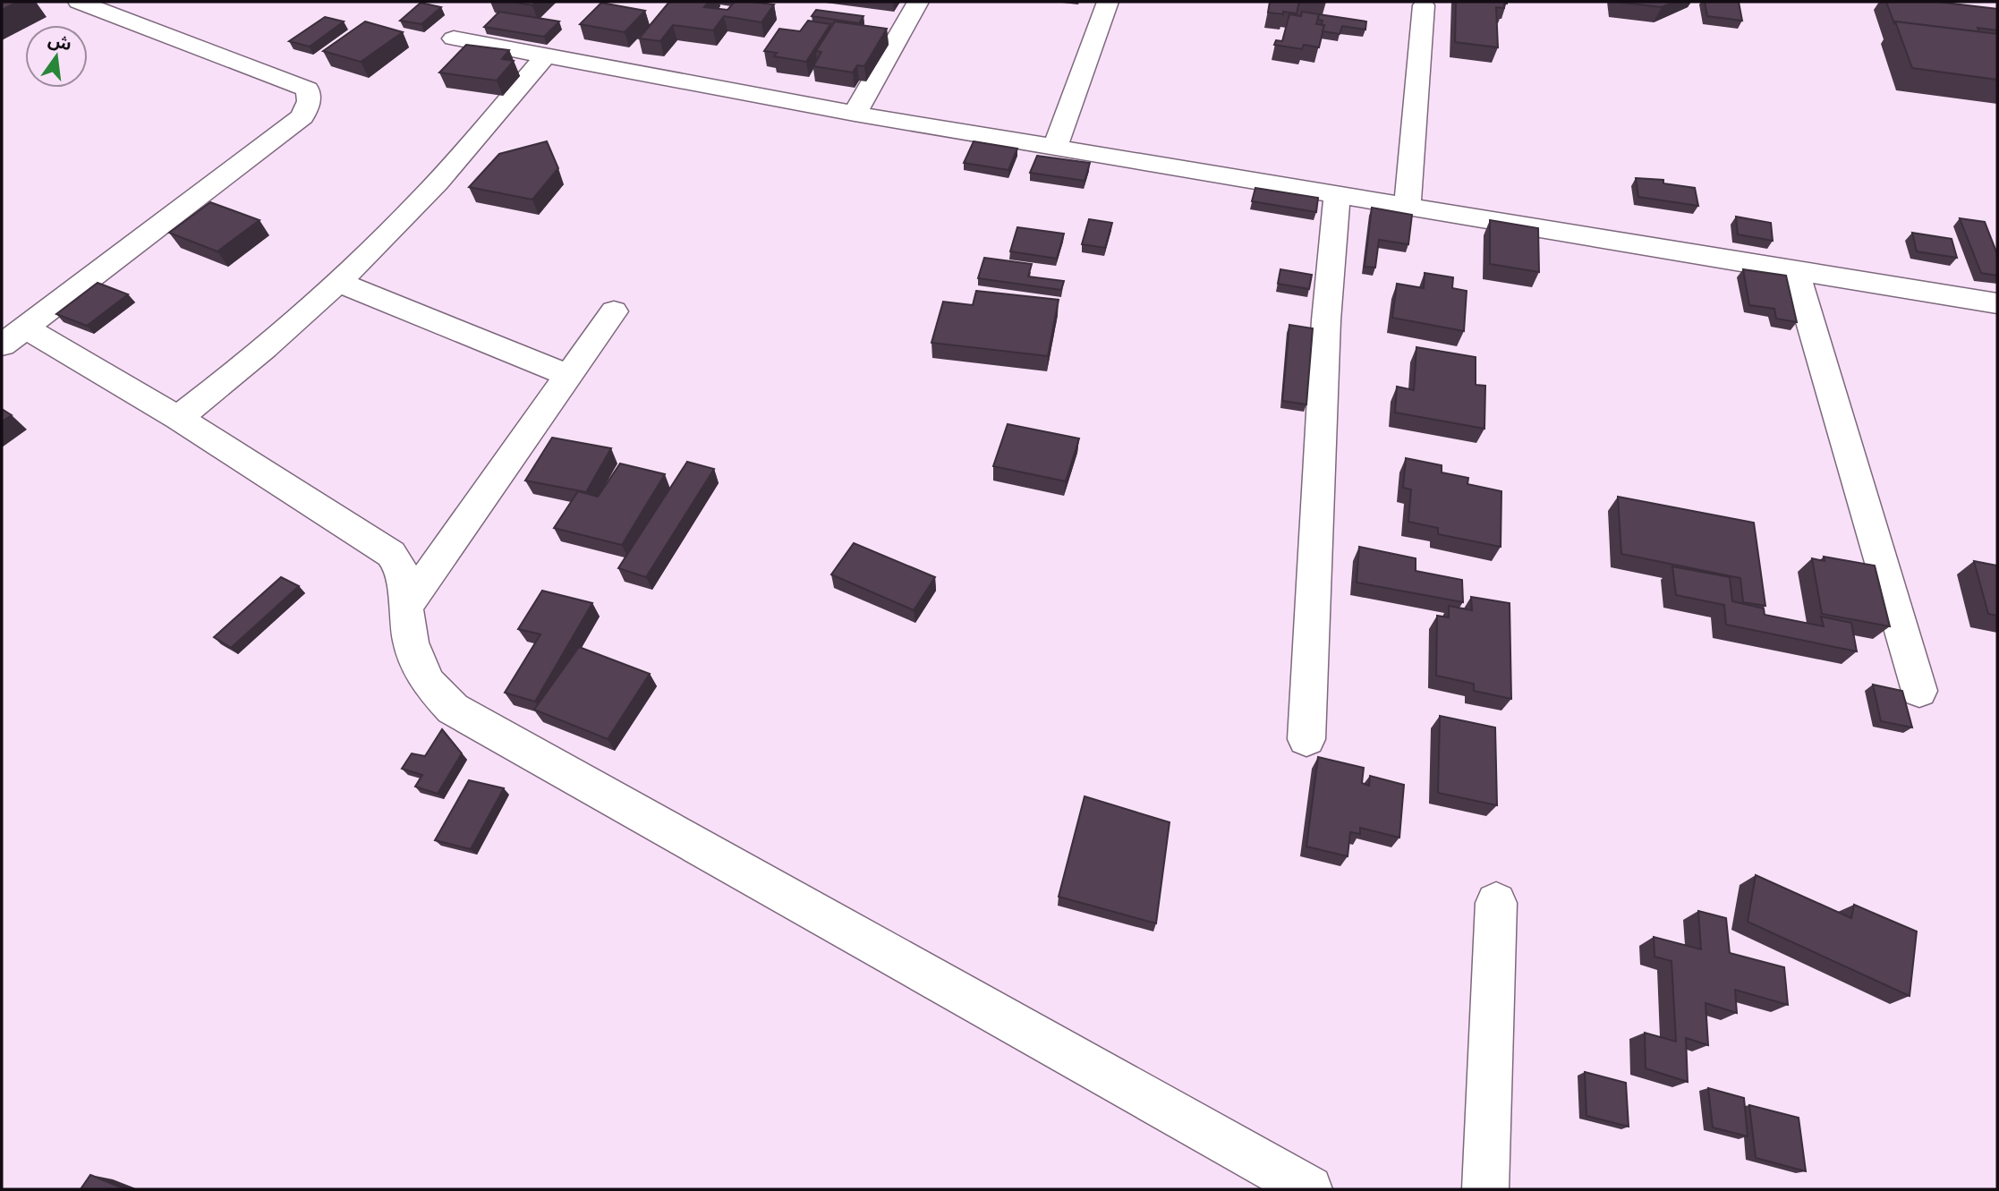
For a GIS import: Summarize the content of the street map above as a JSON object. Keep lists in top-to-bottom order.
{
  "north": "top"
}
